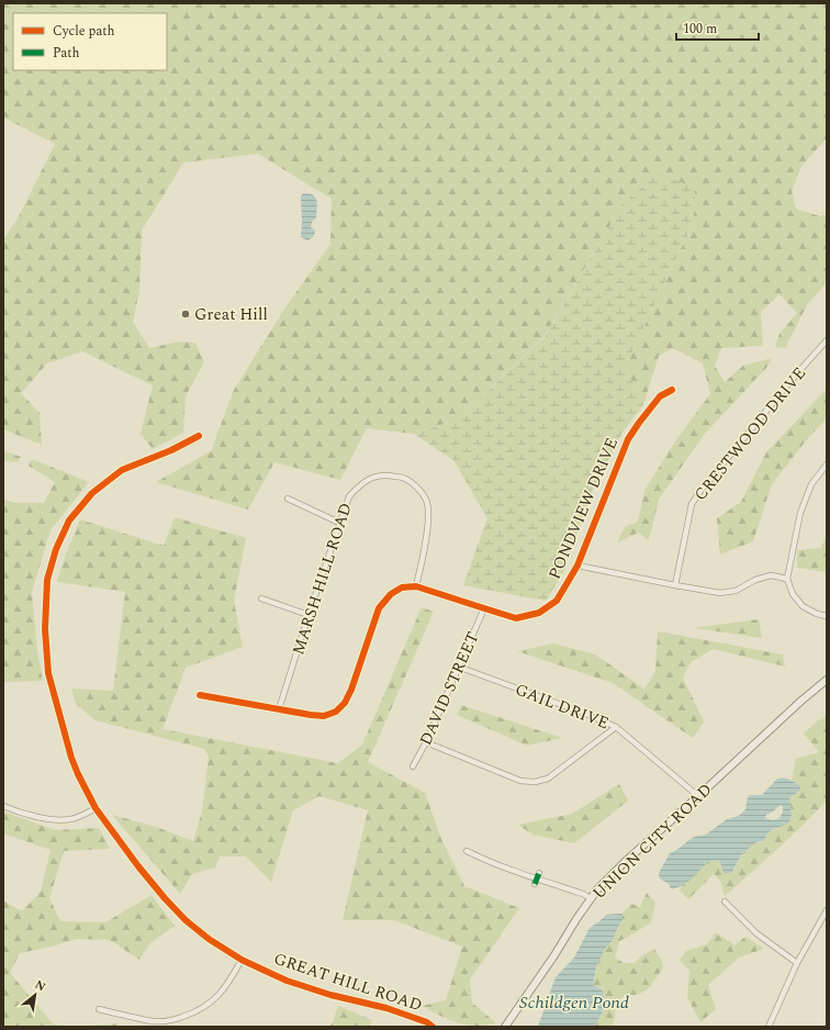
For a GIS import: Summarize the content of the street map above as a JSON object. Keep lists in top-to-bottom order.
{
  "streets": {
    "main road": ["UNION CITY ROAD"],
    "street": [
      "CRESTWOOD DRIVE",
      "PONDVIEW DRIVE",
      "MARSH HILL ROAD",
      "DAVID STREET",
      "GAIL DRIVE",
      "GREAT HILL ROAD"
    ]
  },
  "crossings": [
    ["PONDVIEW DRIVE", "MARSH HILL ROAD"],
    ["PONDVIEW DRIVE", "DAVID STREET"],
    ["DAVID STREET", "GAIL DRIVE"],
    ["GAIL DRIVE", "UNION CITY ROAD"]
  ],
  "water": ["Schildgen Pond"],
  "places": ["Great Hill"],
  "legend": ["Cycle path", "Path"],
  "scale_bar": "100 m",
  "north": "top right"
}
